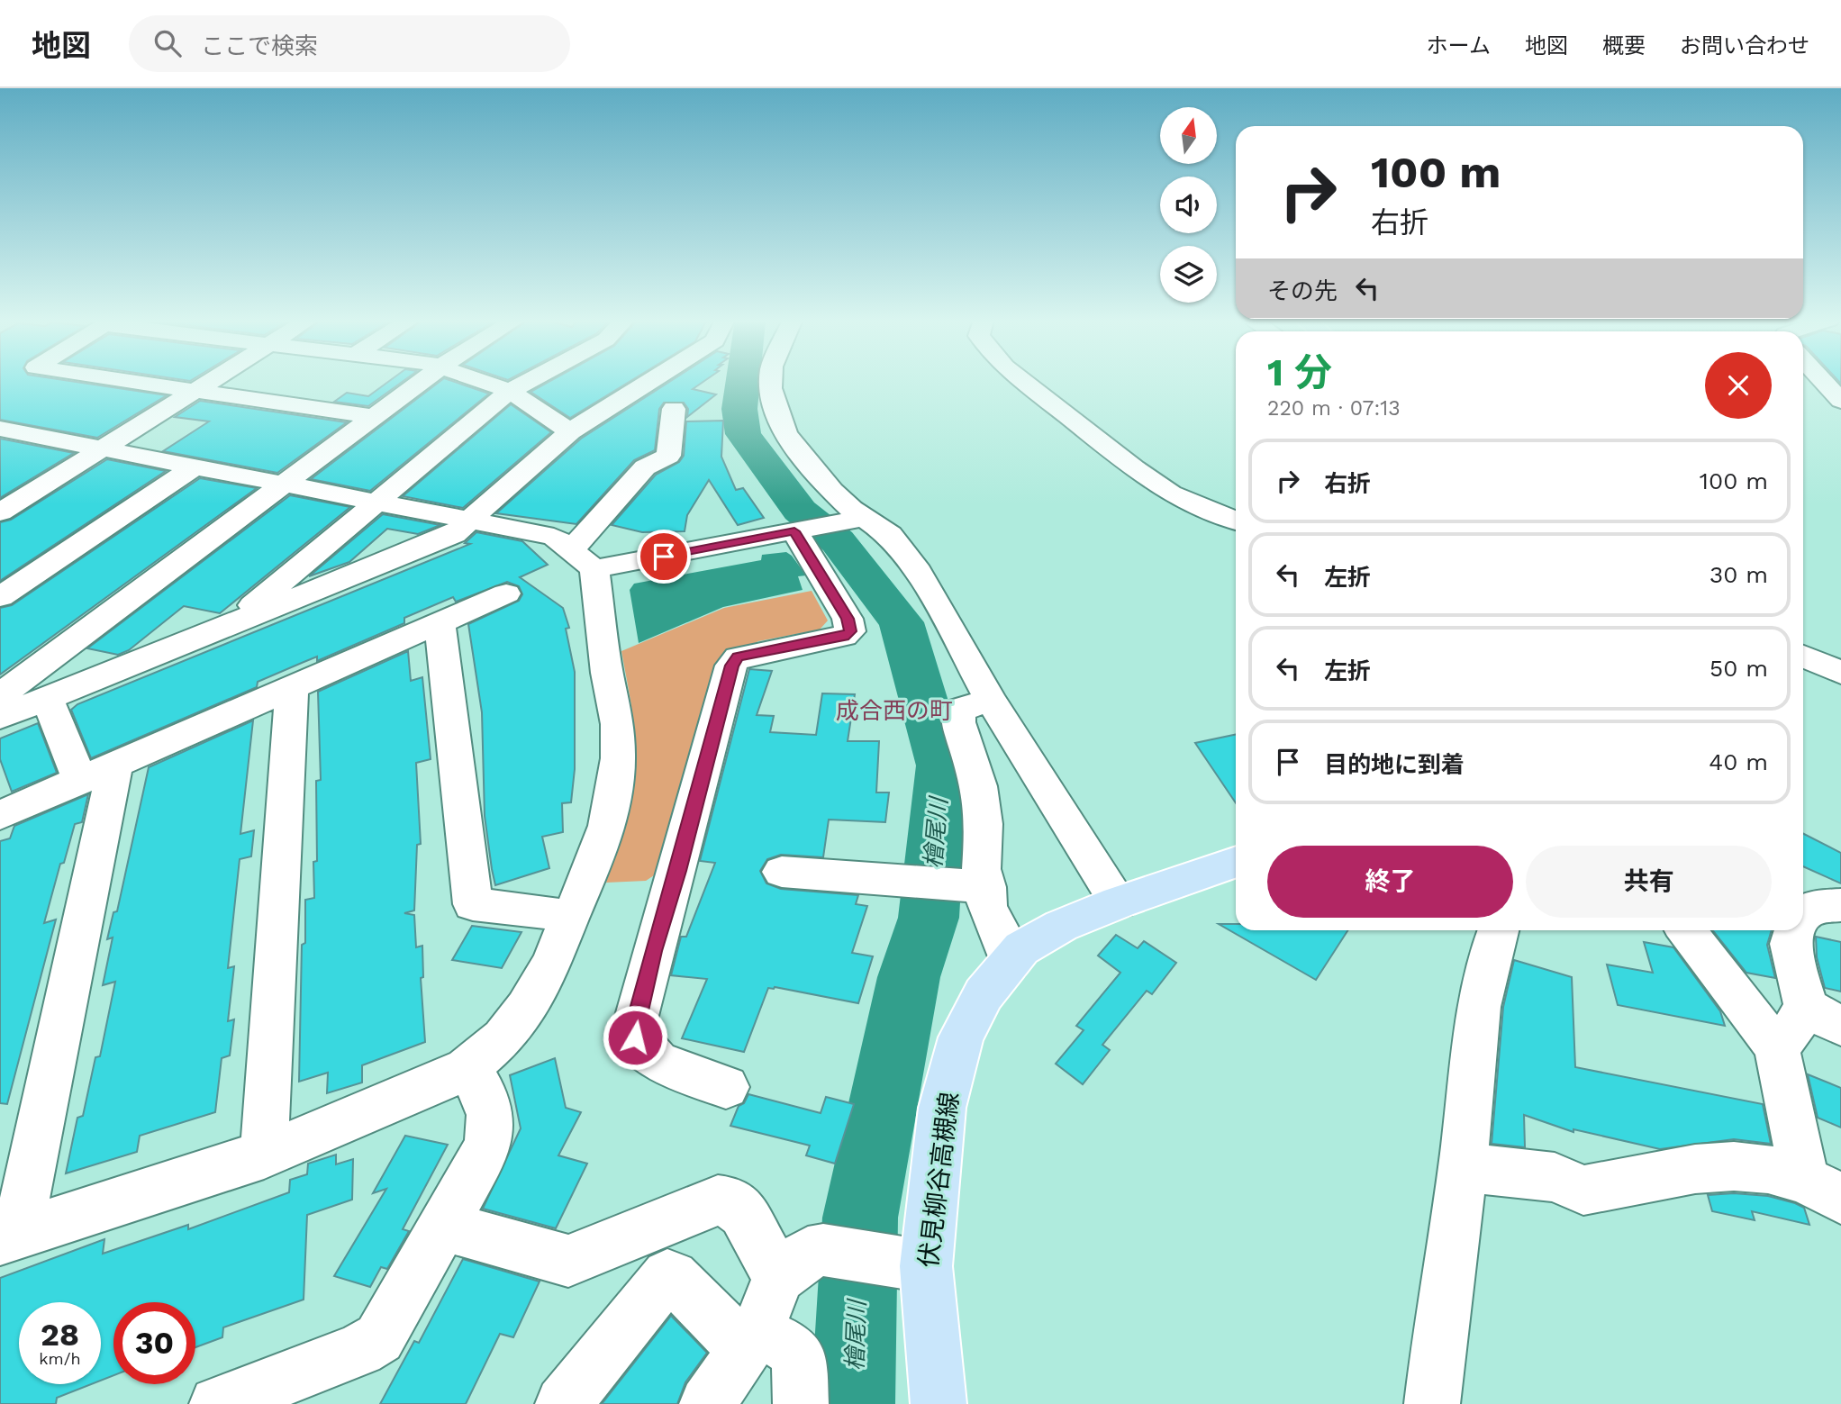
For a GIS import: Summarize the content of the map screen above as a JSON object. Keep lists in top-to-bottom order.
{
  "streets": {
    "main road": ["伏見柳谷高槻線"]
  },
  "districts": ["成合西の町"],
  "water": ["檜尾川"],
  "north": "top",
  "page": {
    "header": "地図",
    "search": "ここで検索",
    "nav": [
      "ホーム",
      "地図",
      "概要",
      "お問い合わせ"
    ],
    "turn": ["100 m", "右折"],
    "then": "その先",
    "heading": ["1 分", "220 m · 07:13"],
    "list": [
      {
        "name": "右折",
        "value": "100 m"
      },
      {
        "name": "左折",
        "value": "30 m"
      },
      {
        "name": "左折",
        "value": "50 m"
      },
      {
        "name": "目的地に到着",
        "value": "40 m"
      }
    ],
    "buttons": ["終了", "共有"],
    "speed": "28 km/h",
    "limit": "30"
  }
}
